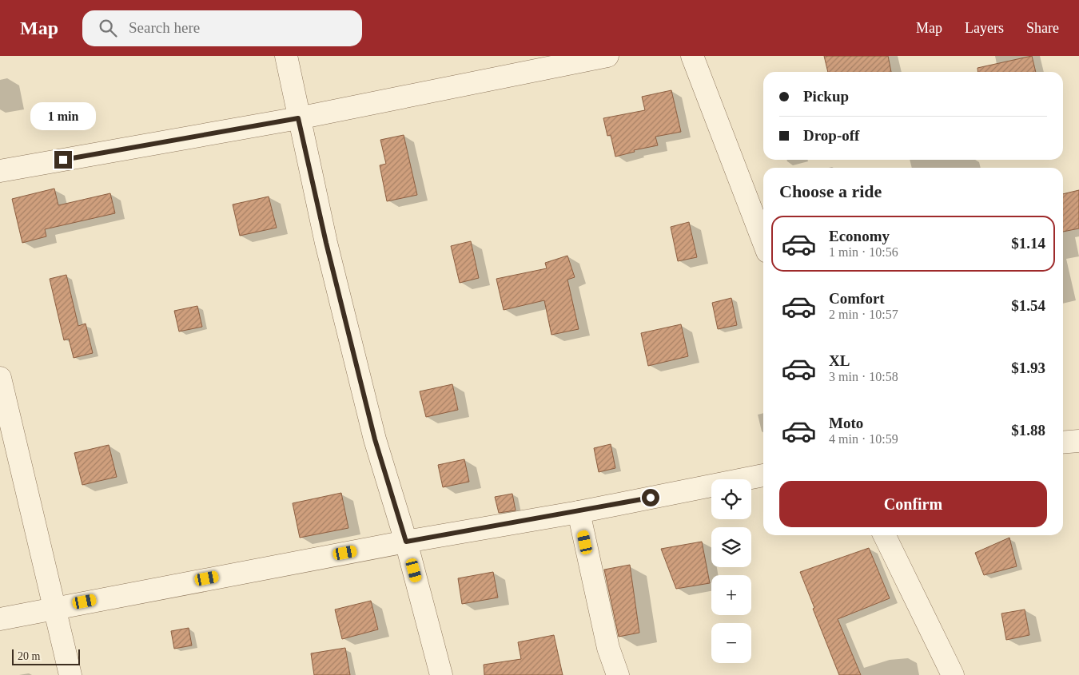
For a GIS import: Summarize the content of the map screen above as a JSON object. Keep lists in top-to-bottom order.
{
  "scale_bar": "20 m",
  "page": {
    "header": "Map",
    "search": "Search here",
    "nav": ["Map", "Layers", "Share"],
    "banner": ["Pickup", "Drop-off"],
    "bubble": "1 min",
    "heading": "Choose a ride",
    "list": [
      {
        "name": "Economy",
        "note": "1 min · 10:56",
        "value": "$1.14"
      },
      {
        "name": "Comfort",
        "note": "2 min · 10:57",
        "value": "$1.54"
      },
      {
        "name": "XL",
        "note": "3 min · 10:58",
        "value": "$1.93"
      },
      {
        "name": "Moto",
        "note": "4 min · 10:59",
        "value": "$1.88"
      }
    ],
    "buttons": "Confirm",
    "map_buttons": ["+", "−"],
    "scale": "20 m"
  }
}
